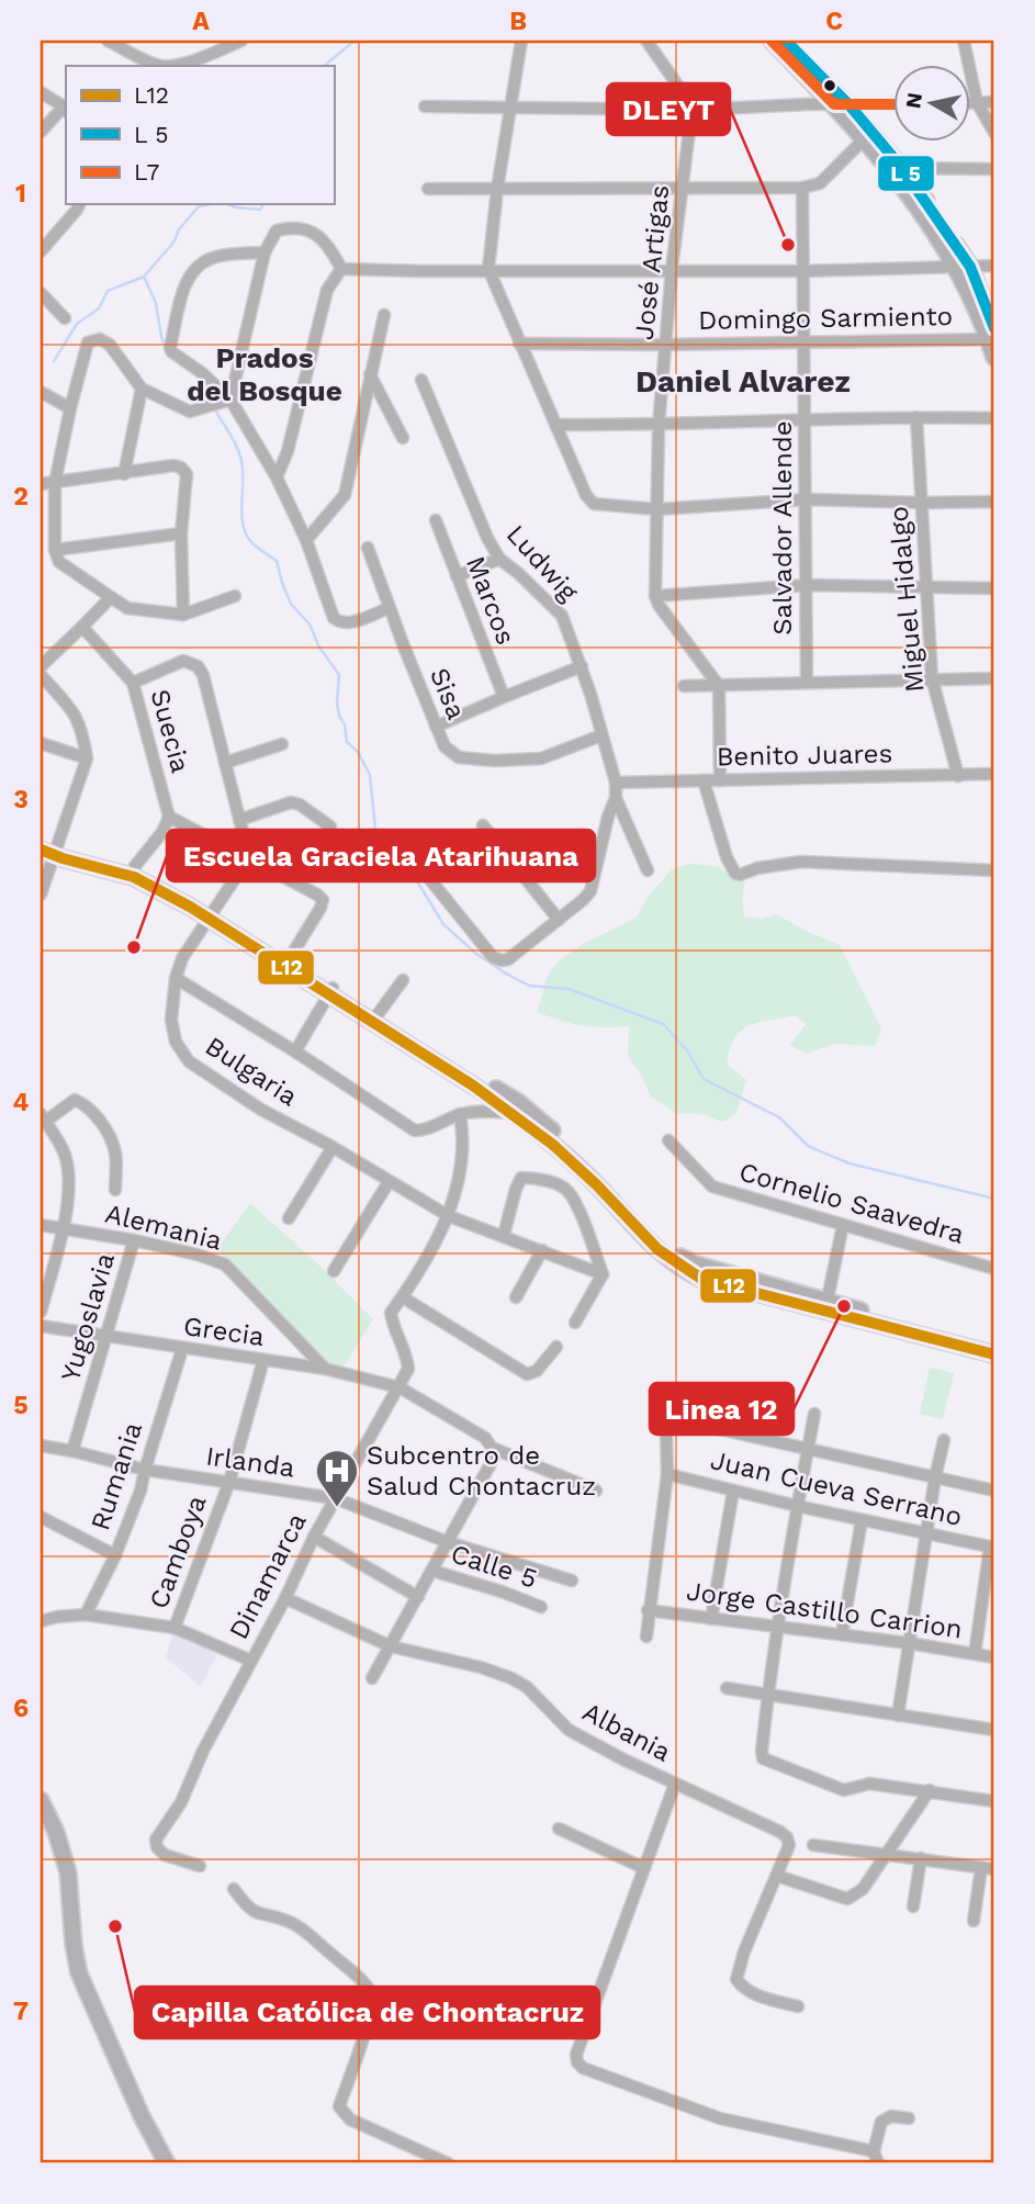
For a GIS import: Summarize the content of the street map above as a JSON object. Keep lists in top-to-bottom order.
{
  "streets": {
    "street": [
      "José Artigas",
      "Domingo Sarmiento",
      "Salvador Allende",
      "Ludwig",
      "Miguel Hidalgo",
      "Marcos",
      "Sisa",
      "Suecia",
      "Benito Juares",
      "Bulgaria",
      "Cornelio Saavedra",
      "Alemania",
      "Yugoslavia",
      "Grecia",
      "Irlanda",
      "Rumania",
      "Juan Cueva Serrano",
      "Camboya",
      "Calle 5",
      "Dinamarca",
      "Jorge Castillo Carrion",
      "Albania"
    ]
  },
  "crossings": [
    ["José Artigas", "Domingo Sarmiento"],
    ["Domingo Sarmiento", "Salvador Allende"],
    ["Ludwig", "Sisa"],
    ["Ludwig", "Benito Juares"],
    ["Miguel Hidalgo", "Benito Juares"],
    ["Bulgaria", "Dinamarca"],
    ["Alemania", "Yugoslavia"],
    ["Alemania", "Grecia"],
    ["Yugoslavia", "Grecia"],
    ["Yugoslavia", "Irlanda"],
    ["Grecia", "Rumania"],
    ["Grecia", "Camboya"],
    ["Grecia", "Dinamarca"],
    ["Irlanda", "Rumania"],
    ["Irlanda", "Camboya"],
    ["Irlanda", "Dinamarca"],
    ["Dinamarca", "Albania"]
  ],
  "districts": ["Prados del Bosque", "Daniel Alvarez"],
  "places": {
    "other": [
      "DLEYT",
      "Escuela Graciela Atarihuana",
      "Linea 12",
      "Capilla Católica de Chontacruz"
    ],
    "hospital": ["Subcentro de Salud Chontacruz"]
  },
  "lines": ["transit line L7", "transit line L12"],
  "legend": ["L12", "L 5", "L7"],
  "north": "left",
  "grid": {
    "columns": ["A", "B", "C"],
    "rows": [
      "1",
      "2",
      "3",
      "4",
      "5",
      "6",
      "7"
    ]
  }
}
